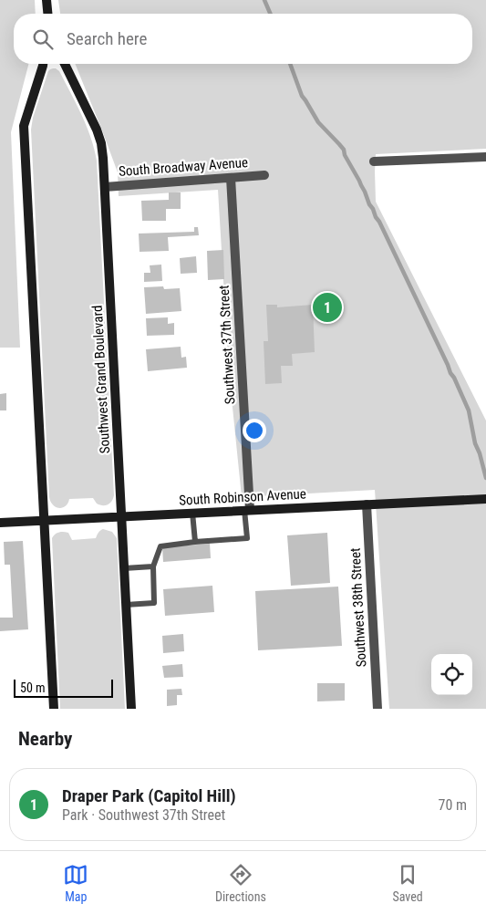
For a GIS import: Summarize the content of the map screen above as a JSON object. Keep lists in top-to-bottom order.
{
  "streets": {
    "street": [
      "South Broadway Avenue",
      "Southwest 37th Street",
      "Southwest Grand Boulevard",
      "South Robinson Avenue",
      "Southwest 38th Street"
    ]
  },
  "crossings": [
    ["South Broadway Avenue", "Southwest 37th Street"],
    ["South Broadway Avenue", "Southwest Grand Boulevard"],
    ["Southwest 37th Street", "South Robinson Avenue"],
    ["Southwest Grand Boulevard", "South Robinson Avenue"],
    ["South Robinson Avenue", "Southwest 38th Street"]
  ],
  "scale_bar": "50 m",
  "page": {
    "search": "Search here",
    "pins": "1",
    "scale": "50 m",
    "heading": "Nearby",
    "list": [
      {
        "mark": "1",
        "name": "Draper Park (Capitol Hill)",
        "note": "Park · Southwest 37th Street",
        "value": "70 m"
      }
    ],
    "nav": ["Map", "Directions", "Saved"]
  }
}
